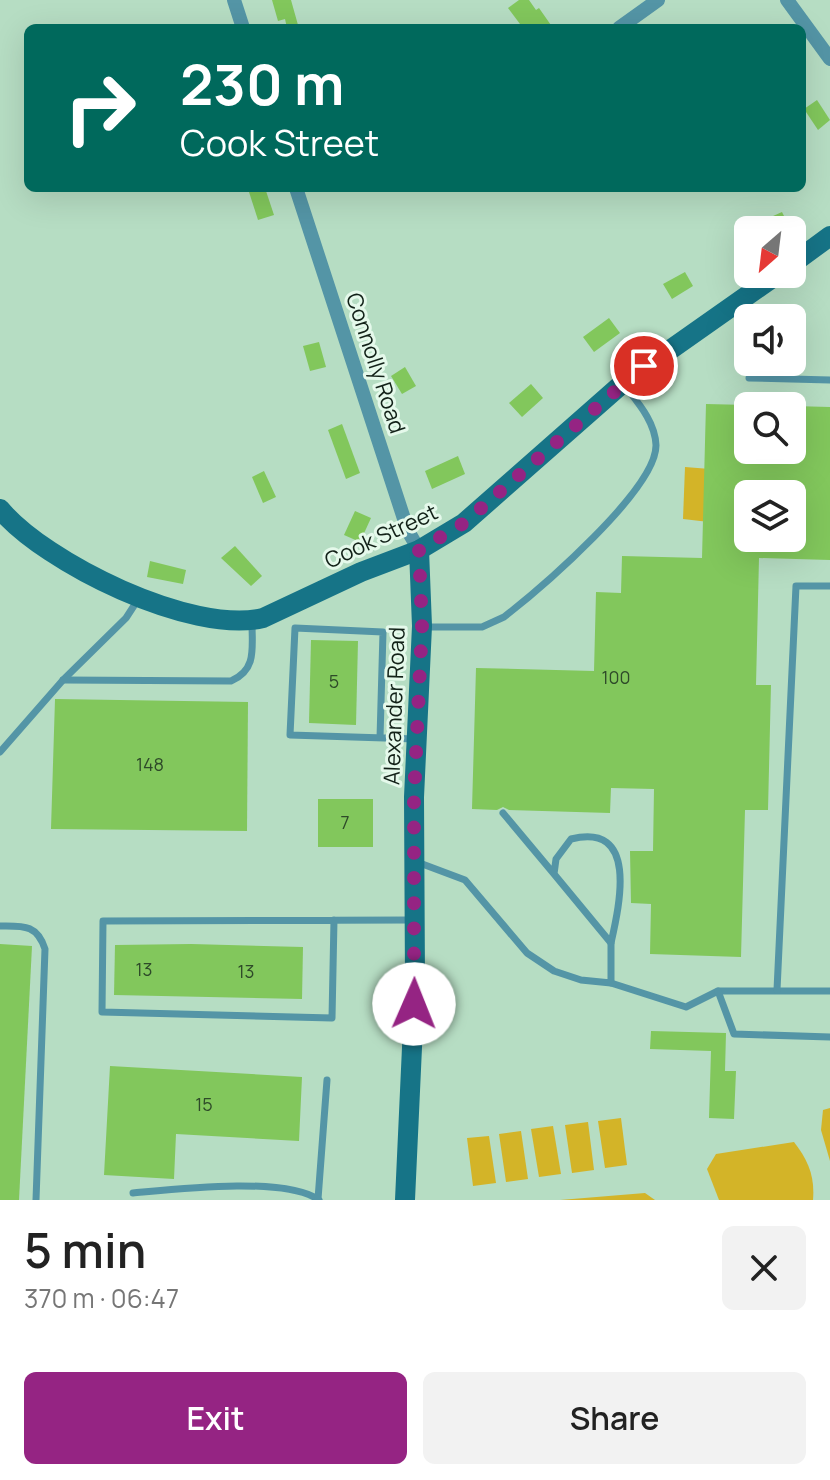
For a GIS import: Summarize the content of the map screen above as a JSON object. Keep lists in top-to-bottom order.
{
  "streets": {
    "street": ["Connolly Road", "Cook Street", "Alexander Road"]
  },
  "crossings": [
    ["Connolly Road", "Cook Street"],
    ["Connolly Road", "Alexander Road"],
    ["Cook Street", "Alexander Road"]
  ],
  "house_numbers": [
    "100",
    "5",
    "148",
    "7",
    "13",
    "13",
    "15"
  ],
  "north": "bottom left",
  "page": {
    "turn": ["230 m", "Cook Street"],
    "heading": ["5 min", "370 m · 06:47"],
    "buttons": ["Exit", "Share"]
  }
}
